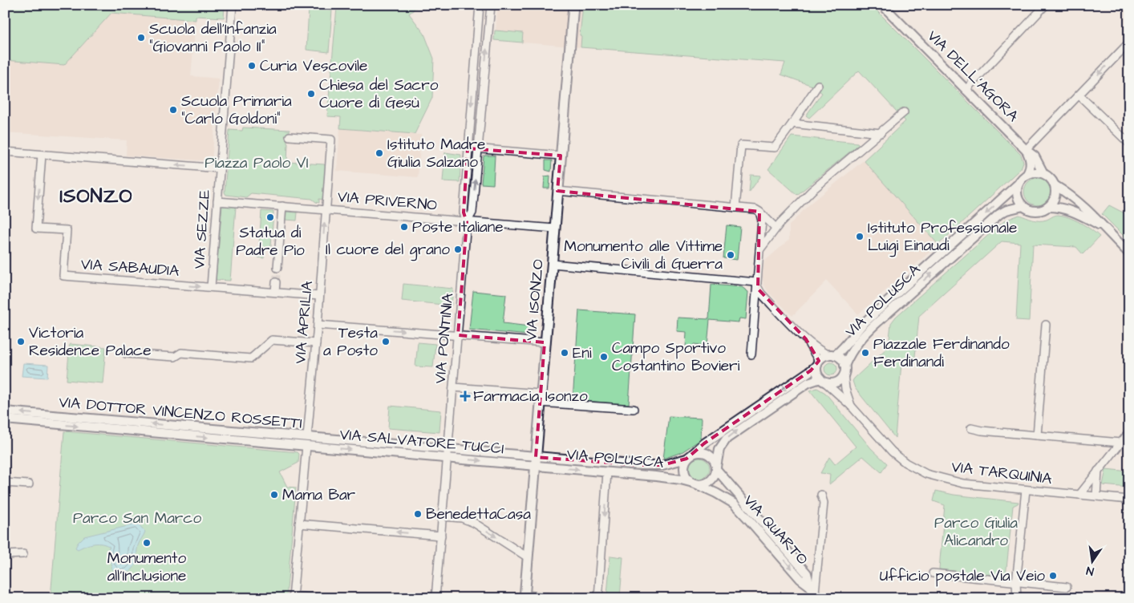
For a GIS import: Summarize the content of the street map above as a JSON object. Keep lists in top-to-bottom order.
{
  "streets": {
    "main road": ["VIA ISONZO"],
    "street": [
      "VIA DELL'AGORA",
      "VIA PRIVERNO",
      "VIA SEZZE",
      "VIA SABAUDIA",
      "VIA POLUSCA",
      "VIA APRILIA",
      "VIA PONTINIA",
      "VIA DOTTOR VINCENZO ROSSETTI",
      "VIA SALVATORE TUCCI",
      "VIA TARQUINIA",
      "VIA QUARTO"
    ]
  },
  "crossings": [
    ["VIA DELL'AGORA", "VIA POLUSCA"],
    ["VIA PRIVERNO", "VIA SEZZE"],
    ["VIA PRIVERNO", "VIA ISONZO"],
    ["VIA PRIVERNO", "VIA APRILIA"],
    ["VIA PRIVERNO", "VIA PONTINIA"],
    ["VIA SEZZE", "VIA SABAUDIA"],
    ["VIA SABAUDIA", "VIA APRILIA"],
    ["VIA ISONZO", "VIA POLUSCA"],
    ["VIA ISONZO", "VIA SALVATORE TUCCI"],
    ["VIA POLUSCA", "VIA SALVATORE TUCCI"],
    ["VIA POLUSCA", "VIA TARQUINIA"],
    ["VIA POLUSCA", "VIA QUARTO"],
    ["VIA APRILIA", "VIA DOTTOR VINCENZO ROSSETTI"],
    ["VIA APRILIA", "VIA SALVATORE TUCCI"],
    ["VIA PONTINIA", "VIA SALVATORE TUCCI"],
    ["VIA DOTTOR VINCENZO ROSSETTI", "VIA SALVATORE TUCCI"]
  ],
  "districts": ["ISONZO"],
  "parks": ["Piazza Paolo VI", "Parco San Marco", "Parco Giulia Alicandro"],
  "places": {
    "other": [
      "Scuola dell'Infanzia \"Giovanni Paolo II\"",
      "Curia Vescovile",
      "Chiesa del Sacro Cuore di Gesù",
      "Scuola Primaria \"Carlo Goldoni\"",
      "Istituto Madre Giulia Salzano",
      "Statua di Padre Pio",
      "Poste Italiane",
      "Istituto Professionale Luigi Einaudi",
      "Il cuore del grano",
      "Monumento alle Vittime Civili di Guerra",
      "Victoria Residence Palace",
      "Testa a Posto",
      "Eni",
      "Piazzale Ferdinando Ferdinandi",
      "Campo Sportivo Costantino Bovieri",
      "Mama Bar",
      "BenedettaCasa",
      "Monumento all'Inclusione",
      "Ufficio postale Via Veio"
    ],
    "health": ["Farmacia Isonzo"]
  },
  "north": "bottom"
}
